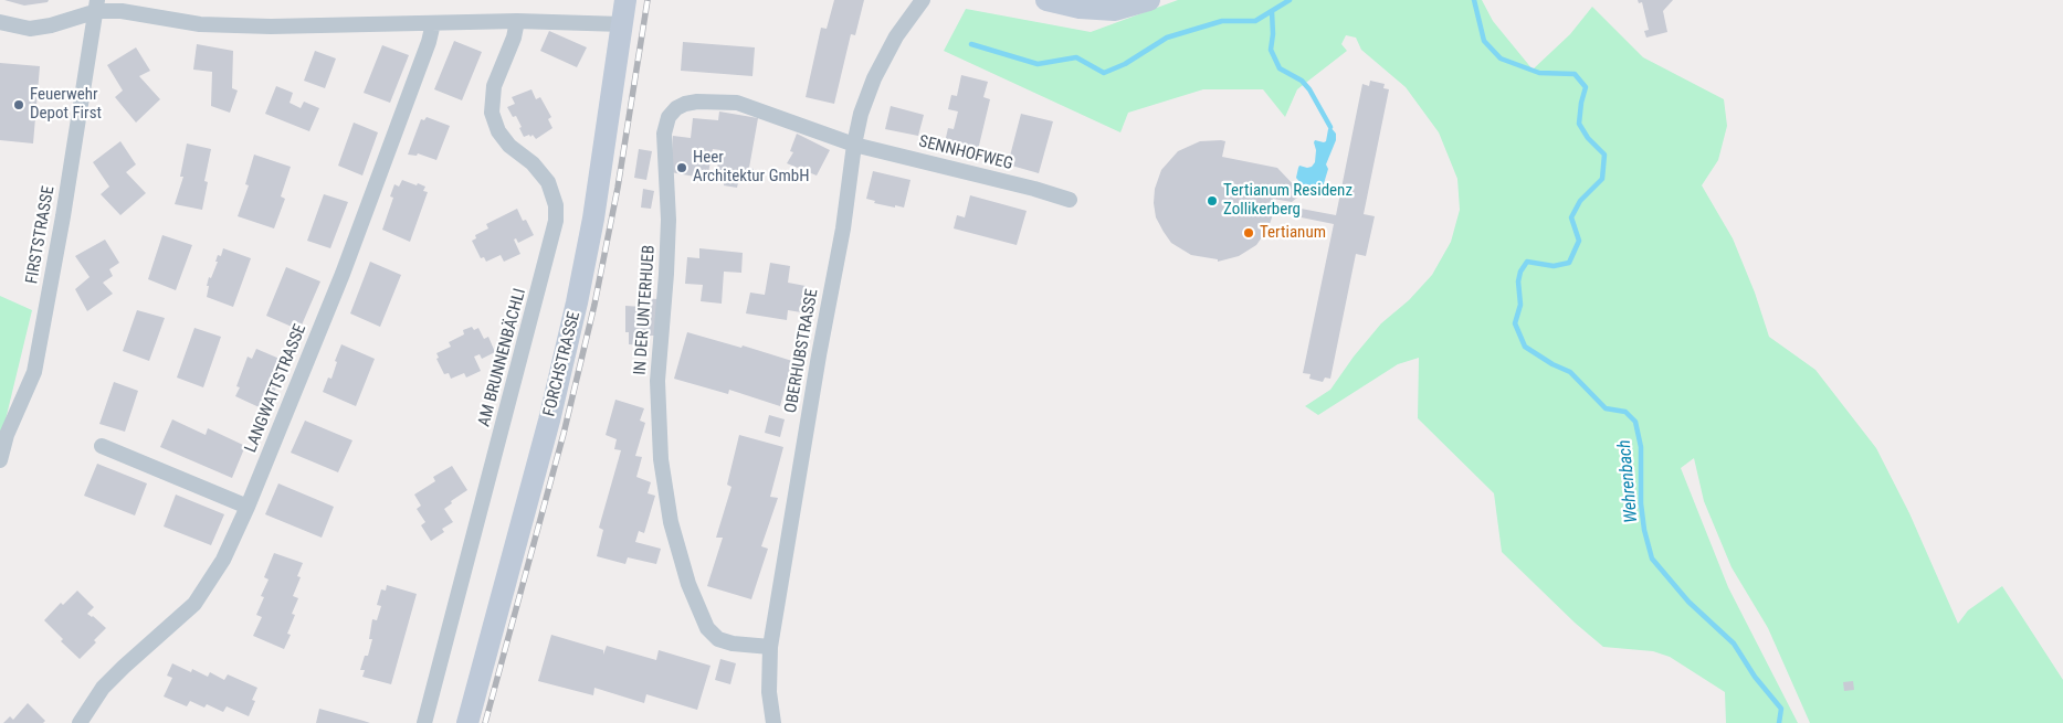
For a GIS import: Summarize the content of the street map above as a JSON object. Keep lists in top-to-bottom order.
{
  "streets": {
    "main road": ["FORCHSTRASSE"],
    "street": [
      "SENNHOFWEG",
      "FIRSTSTRASSE",
      "IN DER UNTERHUEB",
      "OBERHUBSTRASSE",
      "AM BRUNNENBÄCHLI",
      "LANGWATTSTRASSE"
    ]
  },
  "crossings": [
    ["SENNHOFWEG", "IN DER UNTERHUEB"],
    ["SENNHOFWEG", "OBERHUBSTRASSE"],
    ["IN DER UNTERHUEB", "OBERHUBSTRASSE"]
  ],
  "water": ["Wehrenbach"],
  "places": [
    "Feuerwehr Depot First",
    "Heer Architektur GmbH",
    "Tertianum Residenz Zollikerberg",
    "Tertianum"
  ]
}
